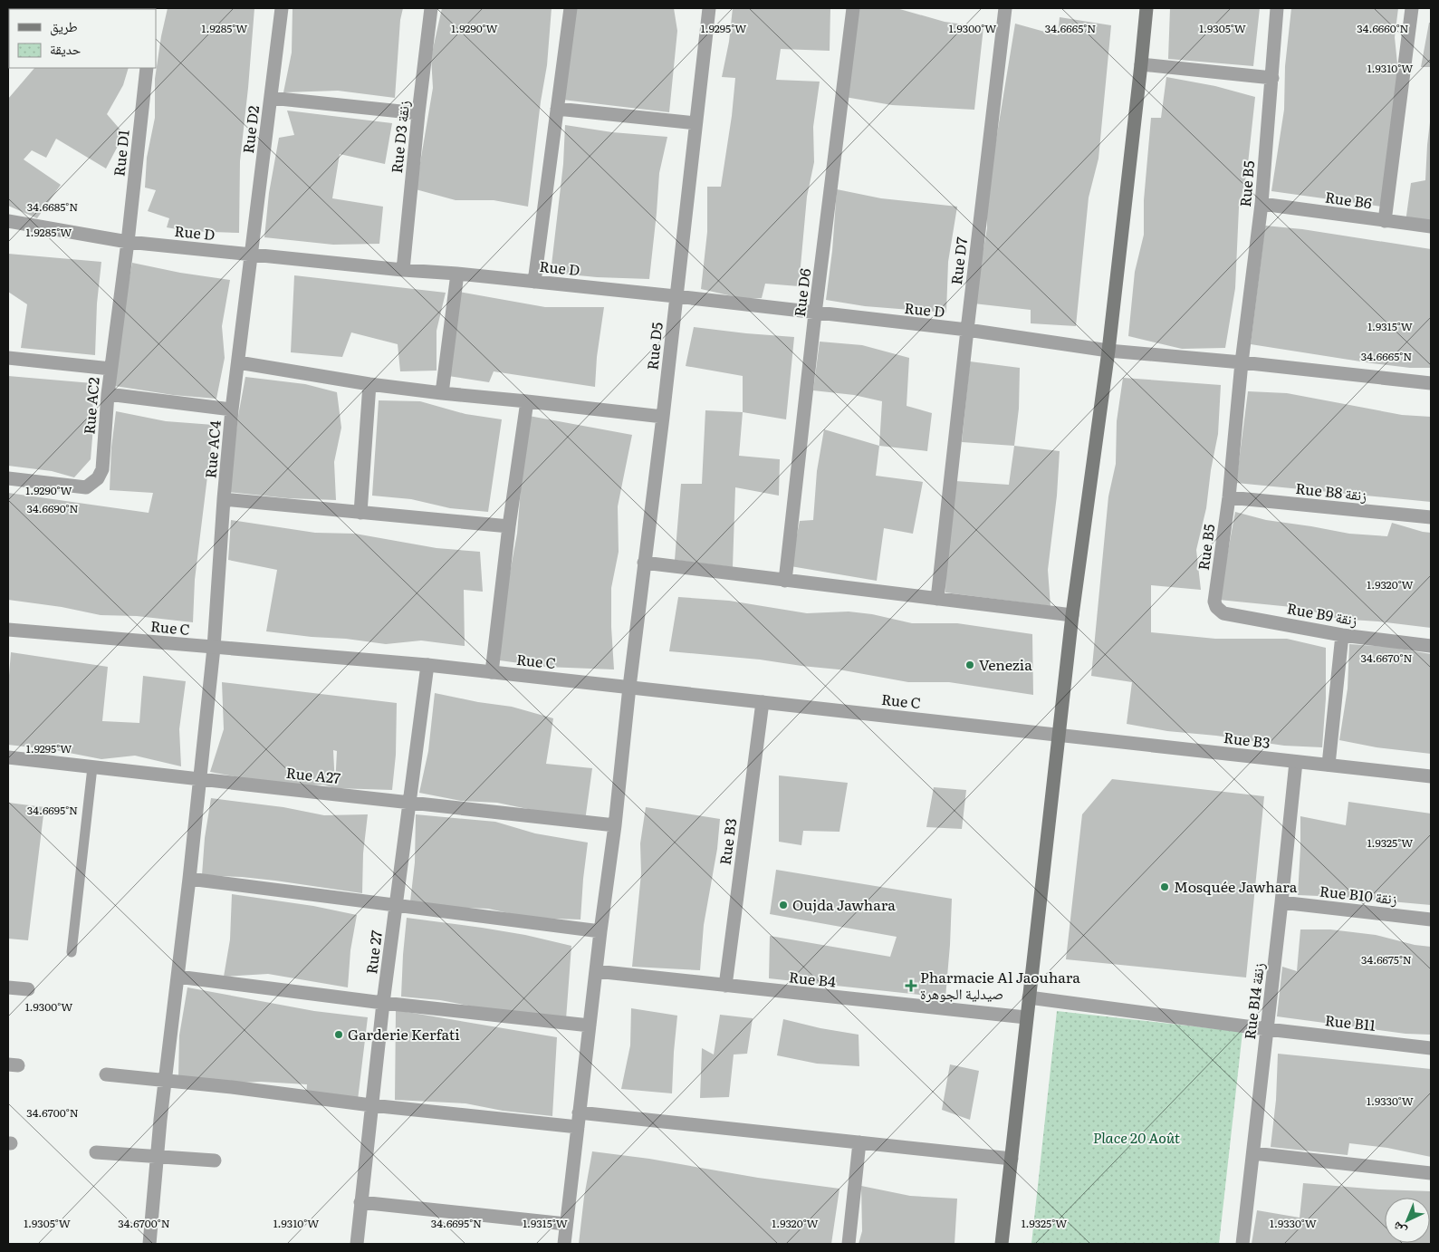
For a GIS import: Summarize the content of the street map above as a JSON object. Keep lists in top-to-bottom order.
{
  "streets": {
    "street": [
      "Rue D2",
      "Rue D3 زنقة",
      "Rue D1",
      "Rue B5",
      "Rue B6",
      "Rue D",
      "Rue D7",
      "Rue D6",
      "Rue D5",
      "Rue AC2",
      "Rue AC4",
      "Rue B8 زنقة",
      "Rue B9 زنقة",
      "Rue C",
      "Rue B3",
      "Rue A27",
      "Rue B10 زنقة",
      "Rue 27",
      "Rue B4",
      "Rue B14 زنقة",
      "Rue B11"
    ]
  },
  "crossings": [
    ["Rue D2", "Rue D"],
    ["Rue D2", "Rue AC4"],
    ["Rue D3 زنقة", "Rue D"],
    ["Rue D1", "Rue D"],
    ["Rue D1", "Rue AC2"],
    ["Rue B5", "Rue B6"],
    ["Rue B5", "Rue B8 زنقة"],
    ["Rue B5", "Rue B9 زنقة"],
    ["Rue D", "Rue D7"],
    ["Rue D", "Rue D6"],
    ["Rue D", "Rue D5"],
    ["Rue D", "Rue AC2"],
    ["Rue D", "Rue AC4"],
    ["Rue D5", "Rue C"],
    ["Rue D5", "Rue A27"],
    ["Rue D5", "Rue B4"],
    ["Rue AC4", "Rue C"],
    ["Rue AC4", "Rue A27"],
    ["Rue C", "Rue B3"],
    ["Rue C", "Rue 27"],
    ["Rue B3", "Rue B4"],
    ["Rue B3", "Rue B14 زنقة"],
    ["Rue A27", "Rue 27"],
    ["Rue B10 زنقة", "Rue B14 زنقة"],
    ["Rue B14 زنقة", "Rue B11"]
  ],
  "parks": ["Place 20 Août"],
  "places": {
    "other": [
      "Venezia",
      "Mosquée Jawhara",
      "Oujda Jawhara",
      "Garderie Kerfati"
    ],
    "health": ["Pharmacie Al Jaouhara صيدلية الجوهرة"]
  },
  "legend": ["طريق", "حديقة"],
  "north": "bottom left",
  "coordinates": [
    "34.6665°N",
    "34.6660°N",
    "1.9305°W",
    "1.9285°W",
    "1.9290°W",
    "1.9295°W",
    "1.9300°W",
    "1.9310°W",
    "34.6685°N",
    "1.9315°W",
    "34.6690°N",
    "1.9320°W",
    "34.6670°N",
    "34.6695°N",
    "1.9325°W",
    "34.6675°N",
    "1.9330°W",
    "34.6700°N"
  ]
}
